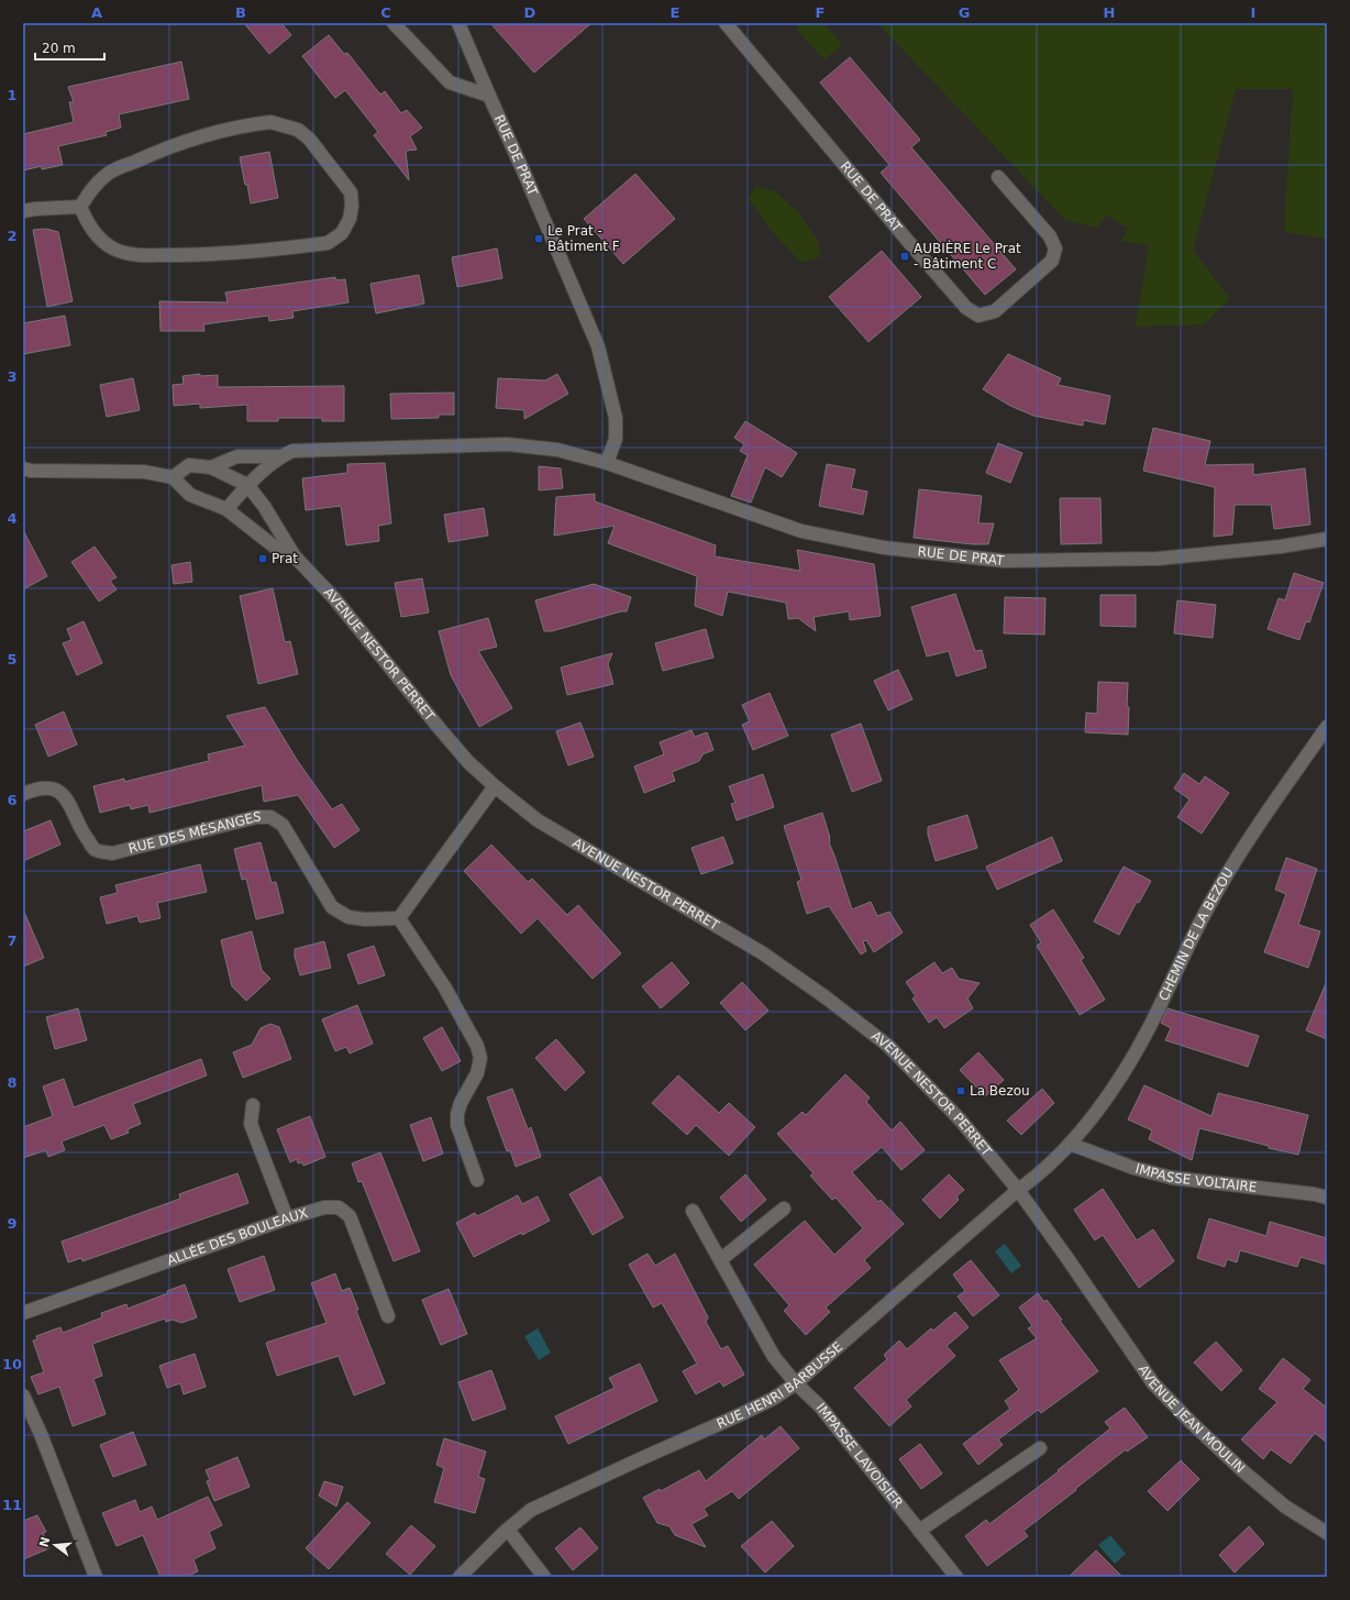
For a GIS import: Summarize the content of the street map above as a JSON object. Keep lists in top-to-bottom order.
{
  "streets": {
    "street": [
      "RUE DE PRAT",
      "AVENUE NESTOR PERRET",
      "RUE DES MÉSANGES",
      "CHEMIN DE LA BEZOU",
      "IMPASSE VOLTAIRE",
      "ALLÉE DES BOULEAUX",
      "RUE HENRI BARBUSSE",
      "AVENUE JEAN MOULIN",
      "IMPASSE LAVOISIER"
    ]
  },
  "crossings": [
    ["RUE DE PRAT", "AVENUE NESTOR PERRET"],
    ["AVENUE NESTOR PERRET", "CHEMIN DE LA BEZOU"],
    ["AVENUE NESTOR PERRET", "RUE HENRI BARBUSSE"],
    ["AVENUE NESTOR PERRET", "AVENUE JEAN MOULIN"],
    ["CHEMIN DE LA BEZOU", "IMPASSE VOLTAIRE"],
    ["CHEMIN DE LA BEZOU", "RUE HENRI BARBUSSE"],
    ["RUE HENRI BARBUSSE", "IMPASSE LAVOISIER"]
  ],
  "places": {
    "transit": [
      "Le Prat - Bâtiment F",
      "AUBIÈRE Le Prat - Bâtiment C",
      "Prat",
      "La Bezou"
    ]
  },
  "scale_bar": "20 m",
  "north": "left",
  "grid": {
    "columns": [
      "A",
      "B",
      "C",
      "D",
      "E",
      "F",
      "G",
      "H",
      "I"
    ],
    "rows": [
      "1",
      "2",
      "3",
      "4",
      "5",
      "6",
      "7",
      "8",
      "9",
      "10",
      "11"
    ]
  }
}
